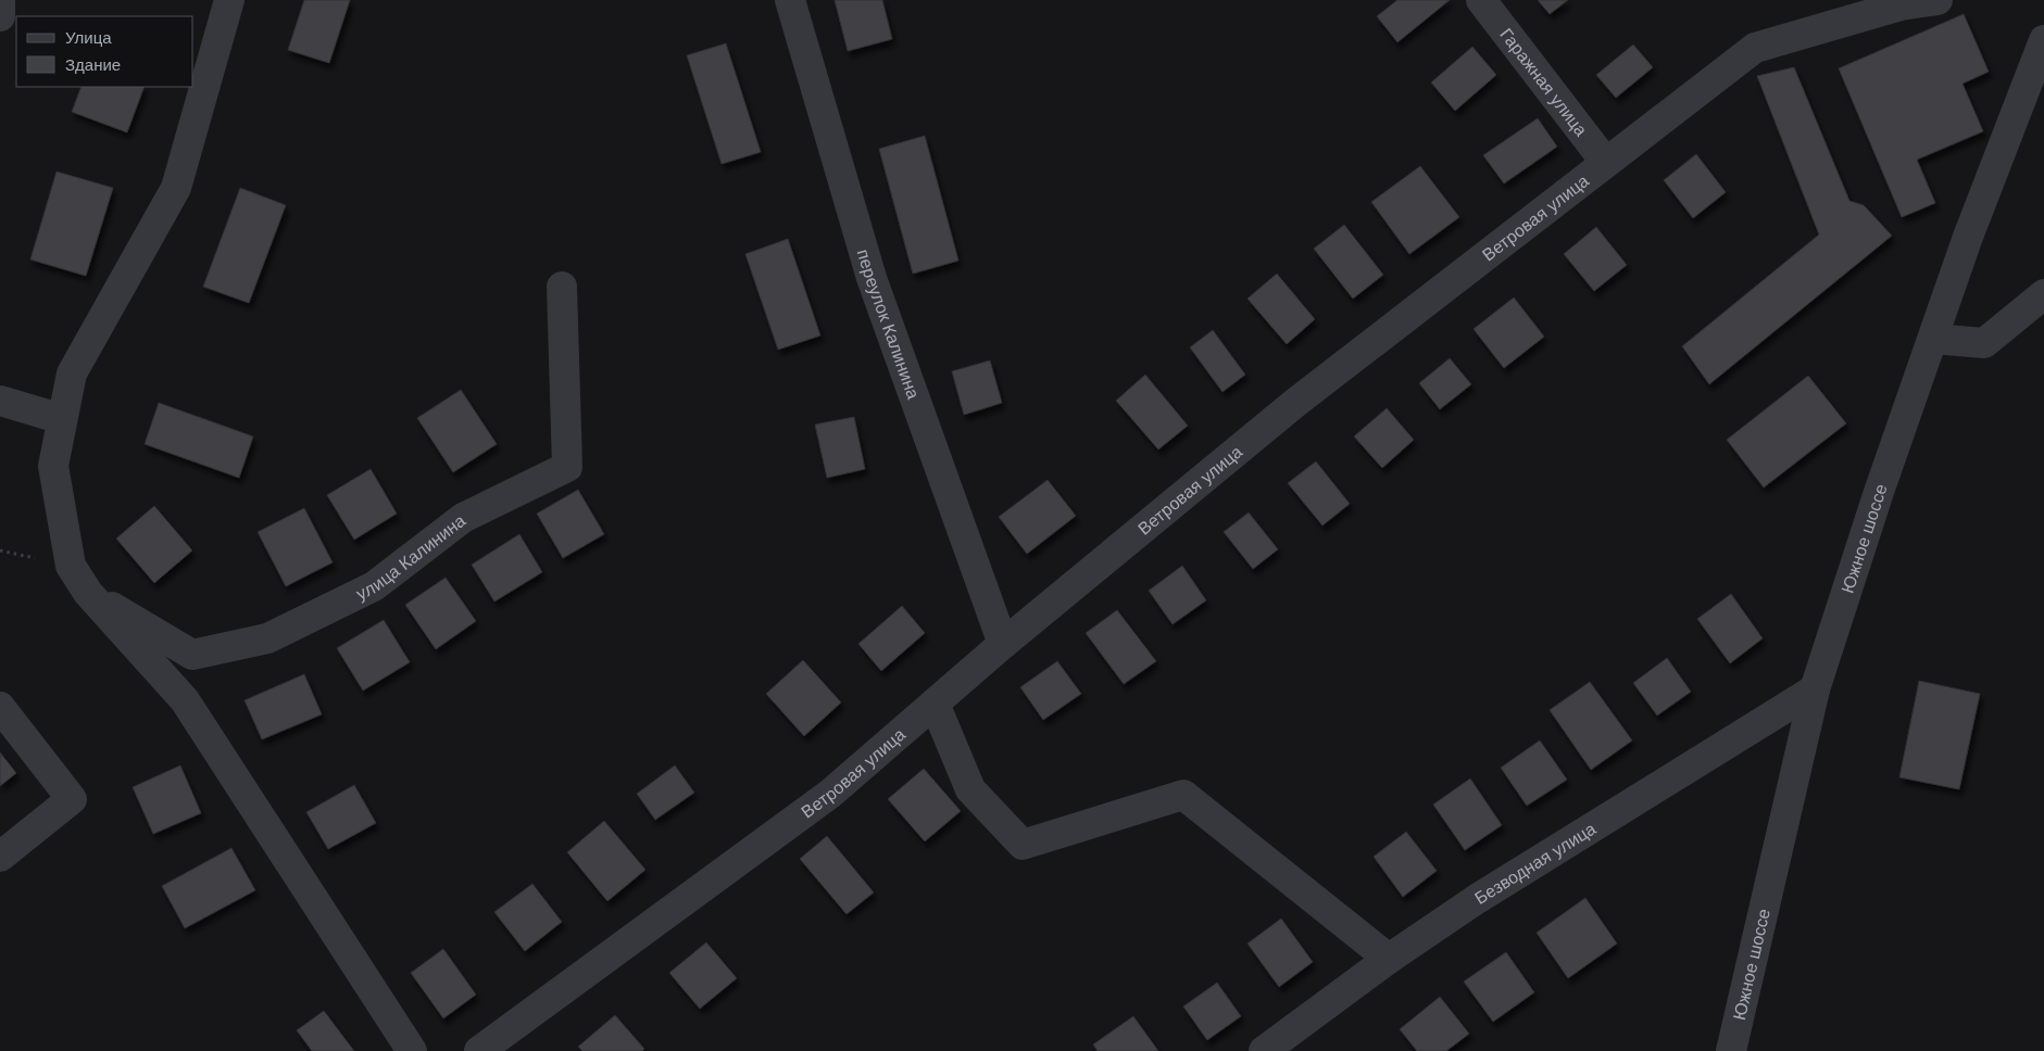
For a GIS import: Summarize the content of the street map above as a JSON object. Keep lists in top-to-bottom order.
{
  "streets": {
    "street": [
      "Гаражная улица",
      "Ветровая улица",
      "переулок Калинина",
      "Южное шоссе",
      "улица Калинина",
      "Безводная улица"
    ]
  },
  "crossings": [
    ["Гаражная улица", "Ветровая улица"],
    ["Ветровая улица", "переулок Калинина"],
    ["Южное шоссе", "Безводная улица"]
  ],
  "legend": ["Улица", "Здание"]
}
